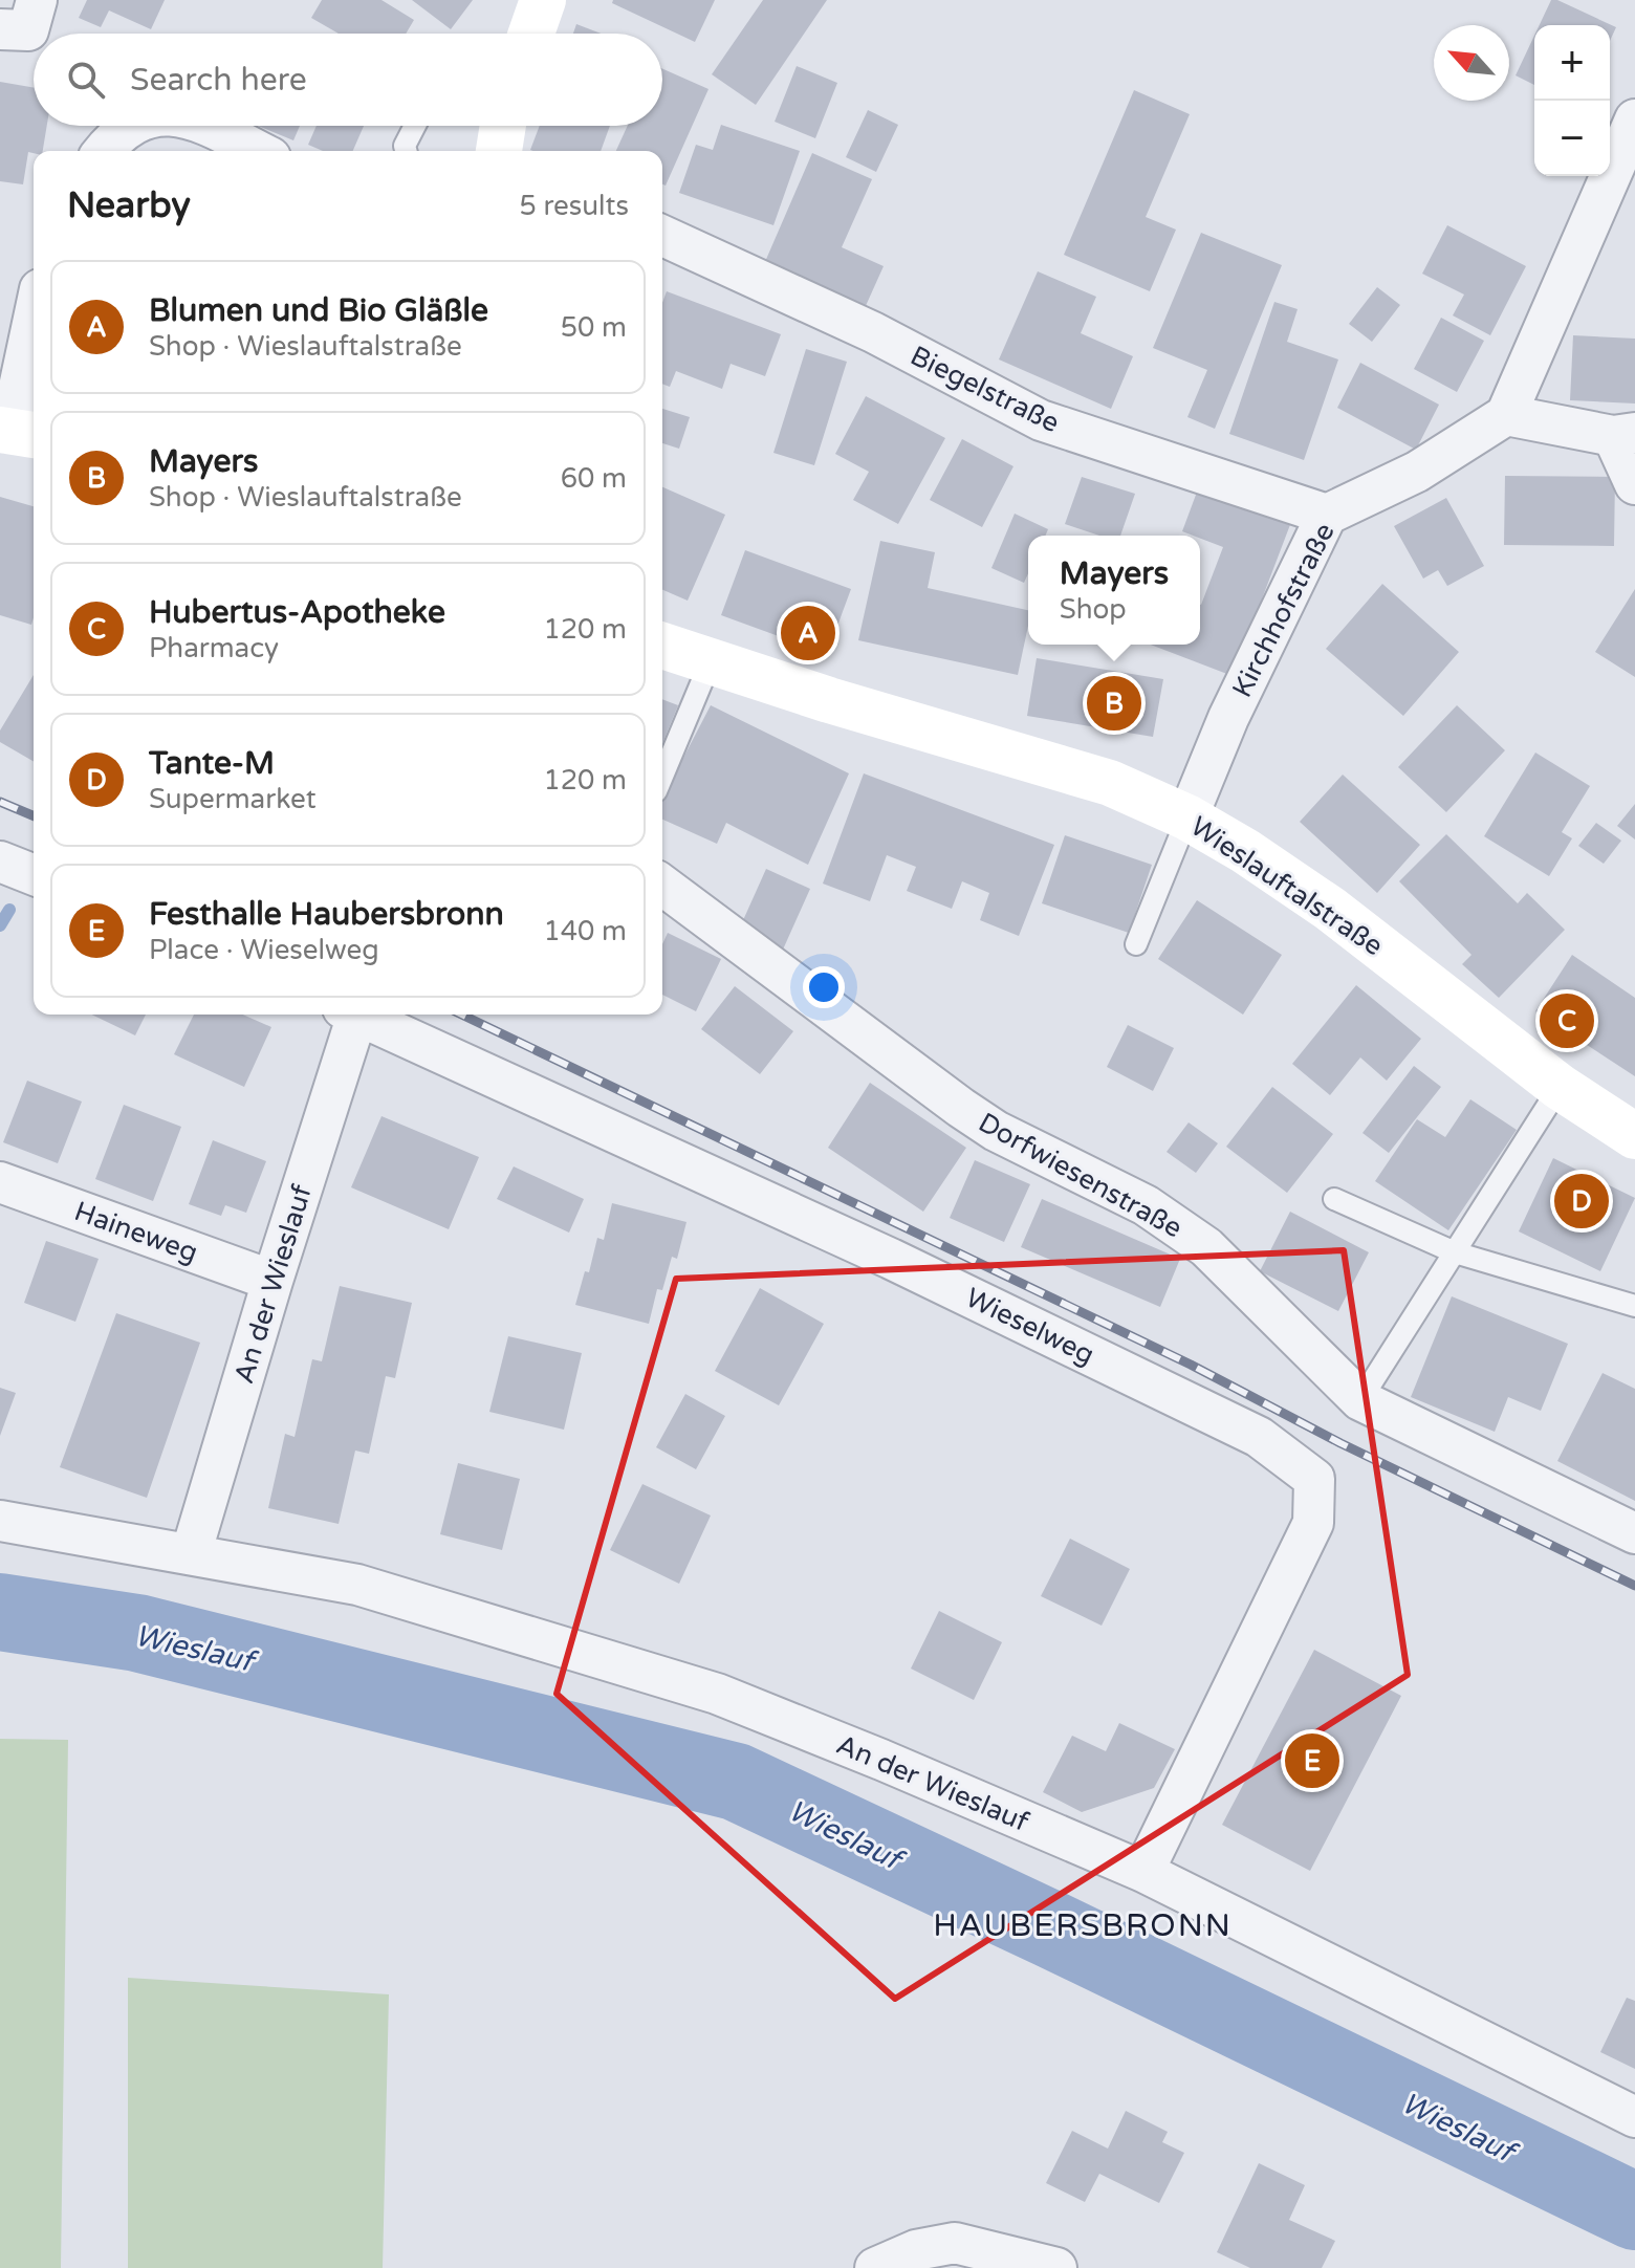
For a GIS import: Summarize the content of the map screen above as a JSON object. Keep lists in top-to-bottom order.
{
  "streets": {
    "street": [
      "Biegelstraße",
      "Kirchhofstraße",
      "Wieslauftalstraße",
      "Dorfwiesenstraße",
      "Haineweg",
      "An der Wieslauf",
      "Wieselweg"
    ]
  },
  "crossings": [
    ["Biegelstraße", "Kirchhofstraße"],
    ["Kirchhofstraße", "Wieslauftalstraße"],
    ["Haineweg", "An der Wieslauf"],
    ["An der Wieslauf", "Wieselweg"]
  ],
  "districts": ["HAUBERSBRONN"],
  "water": ["Wieslauf"],
  "north": "top left",
  "page": {
    "map_buttons": ["+", "−"],
    "search": "Search here",
    "heading": ["Nearby", "5 results"],
    "list": [
      {
        "mark": "A",
        "name": "Blumen und Bio Gläßle",
        "note": "Shop · Wieslauftalstraße",
        "value": "50 m"
      },
      {
        "mark": "B",
        "name": "Mayers",
        "note": "Shop · Wieslauftalstraße",
        "value": "60 m"
      },
      {
        "mark": "C",
        "name": "Hubertus-Apotheke",
        "note": "Pharmacy",
        "value": "120 m"
      },
      {
        "mark": "D",
        "name": "Tante-M",
        "note": "Supermarket",
        "value": "120 m"
      },
      {
        "mark": "E",
        "name": "Festhalle Haubersbronn",
        "note": "Place · Wieselweg",
        "value": "140 m"
      }
    ],
    "popup": ["Mayers", "Shop"],
    "pins": [
      "A",
      "B",
      "C",
      "D",
      "E"
    ]
  }
}
